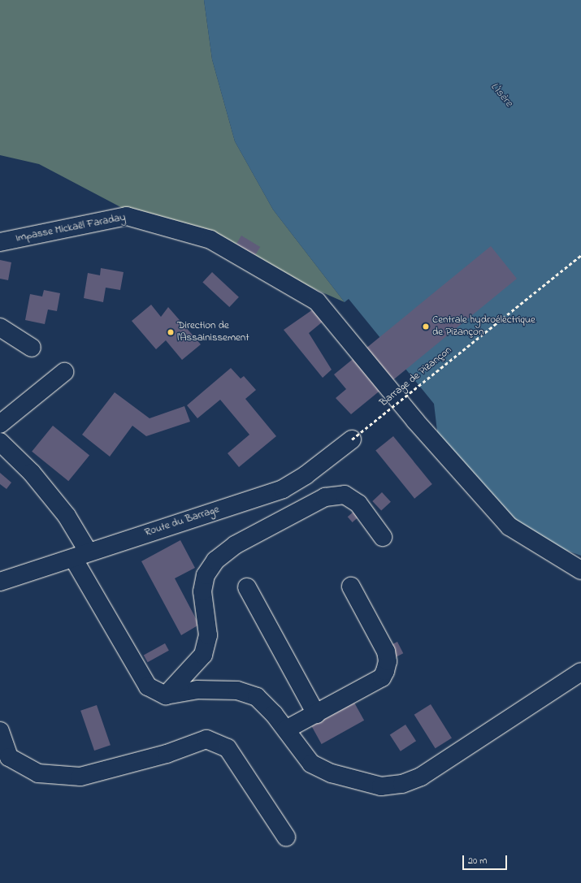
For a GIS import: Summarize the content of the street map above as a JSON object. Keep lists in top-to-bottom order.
{
  "streets": {
    "street": ["Impasse Mickaël Faraday", "Route du Barrage"],
    "path": ["Barrage de Pizançon"]
  },
  "crossings": [
    ["Barrage de Pizançon", "Route du Barrage"]
  ],
  "water": ["L'Isère"],
  "places": ["Centrale hydroélectrique de Pizançon", "Direction de l'Assainissement"],
  "scale_bar": "20 m"
}
